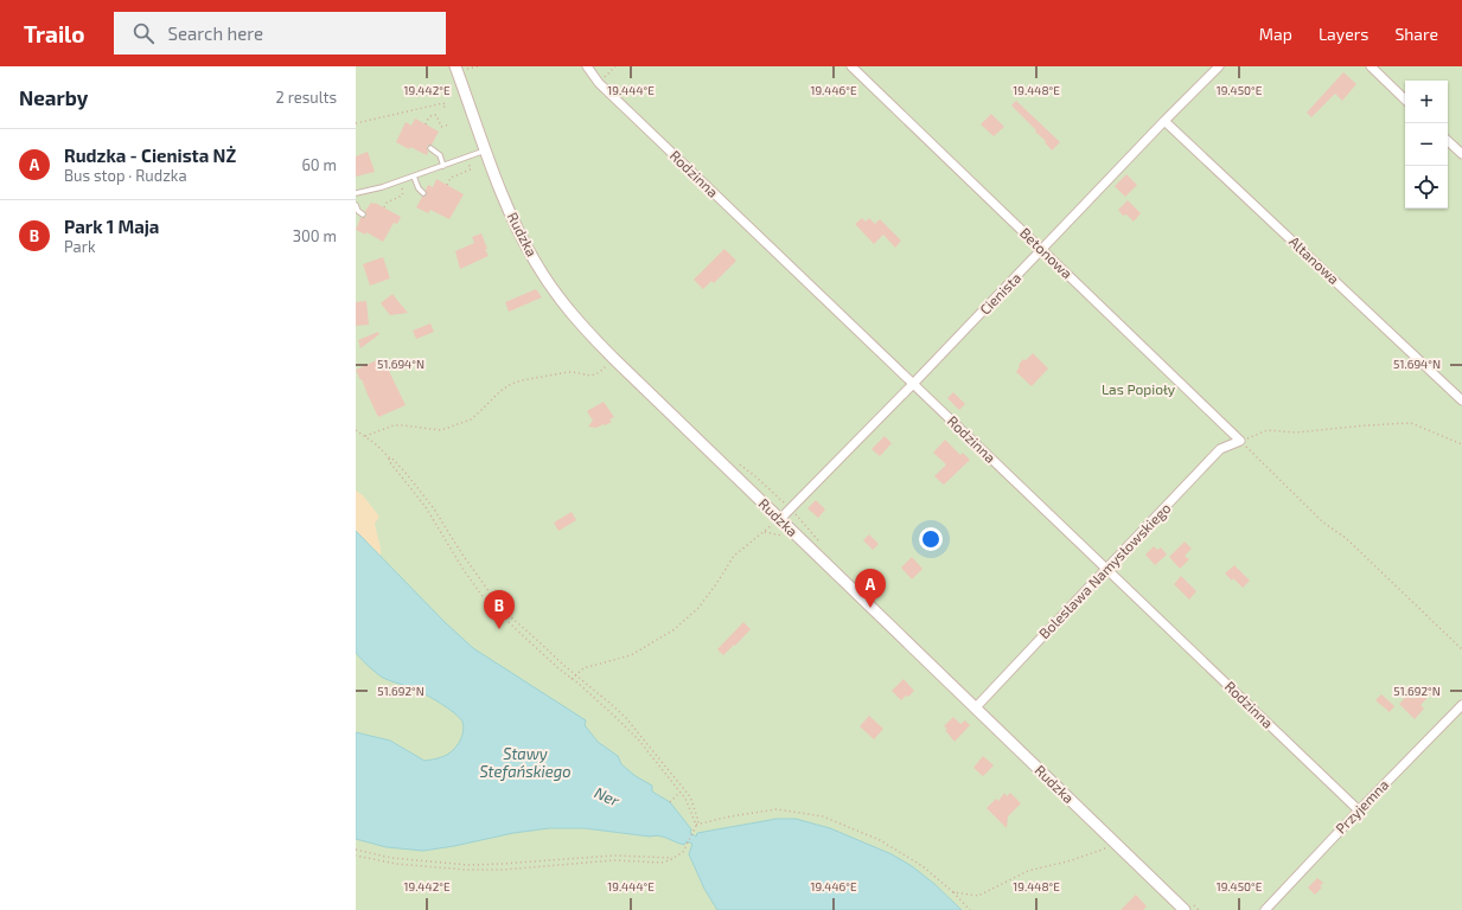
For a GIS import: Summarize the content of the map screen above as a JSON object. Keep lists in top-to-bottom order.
{
  "streets": {
    "street": [
      "Rodzinna",
      "Rudzka",
      "Betonowa",
      "Altanowa",
      "Cienista",
      "Bolesława Namysłowskiego",
      "Przyjemna"
    ]
  },
  "crossings": [
    ["Rodzinna", "Cienista"],
    ["Rodzinna", "Bolesława Namysłowskiego"],
    ["Rodzinna", "Przyjemna"],
    ["Rudzka", "Cienista"],
    ["Rudzka", "Bolesława Namysłowskiego"],
    ["Betonowa", "Cienista"],
    ["Betonowa", "Bolesława Namysłowskiego"],
    ["Altanowa", "Cienista"]
  ],
  "water": ["Stawy Stefańskiego", "Ner"],
  "parks": ["Las Popioły"],
  "page": {
    "header": "Trailo",
    "search": "Search here",
    "nav": ["Map", "Layers", "Share"],
    "heading": ["Nearby", "2 results"],
    "map_buttons": ["+", "−"],
    "list": [
      {
        "mark": "A",
        "name": "Rudzka - Cienista NŻ",
        "note": "Bus stop · Rudzka",
        "value": "60 m"
      },
      {
        "mark": "B",
        "name": "Park 1 Maja",
        "note": "Park",
        "value": "300 m"
      }
    ],
    "pins": ["A", "B"]
  },
  "coordinates": [
    "19.442°E",
    "19.444°E",
    "19.446°E",
    "19.448°E",
    "19.450°E",
    "51.694°N",
    "51.692°N"
  ]
}
